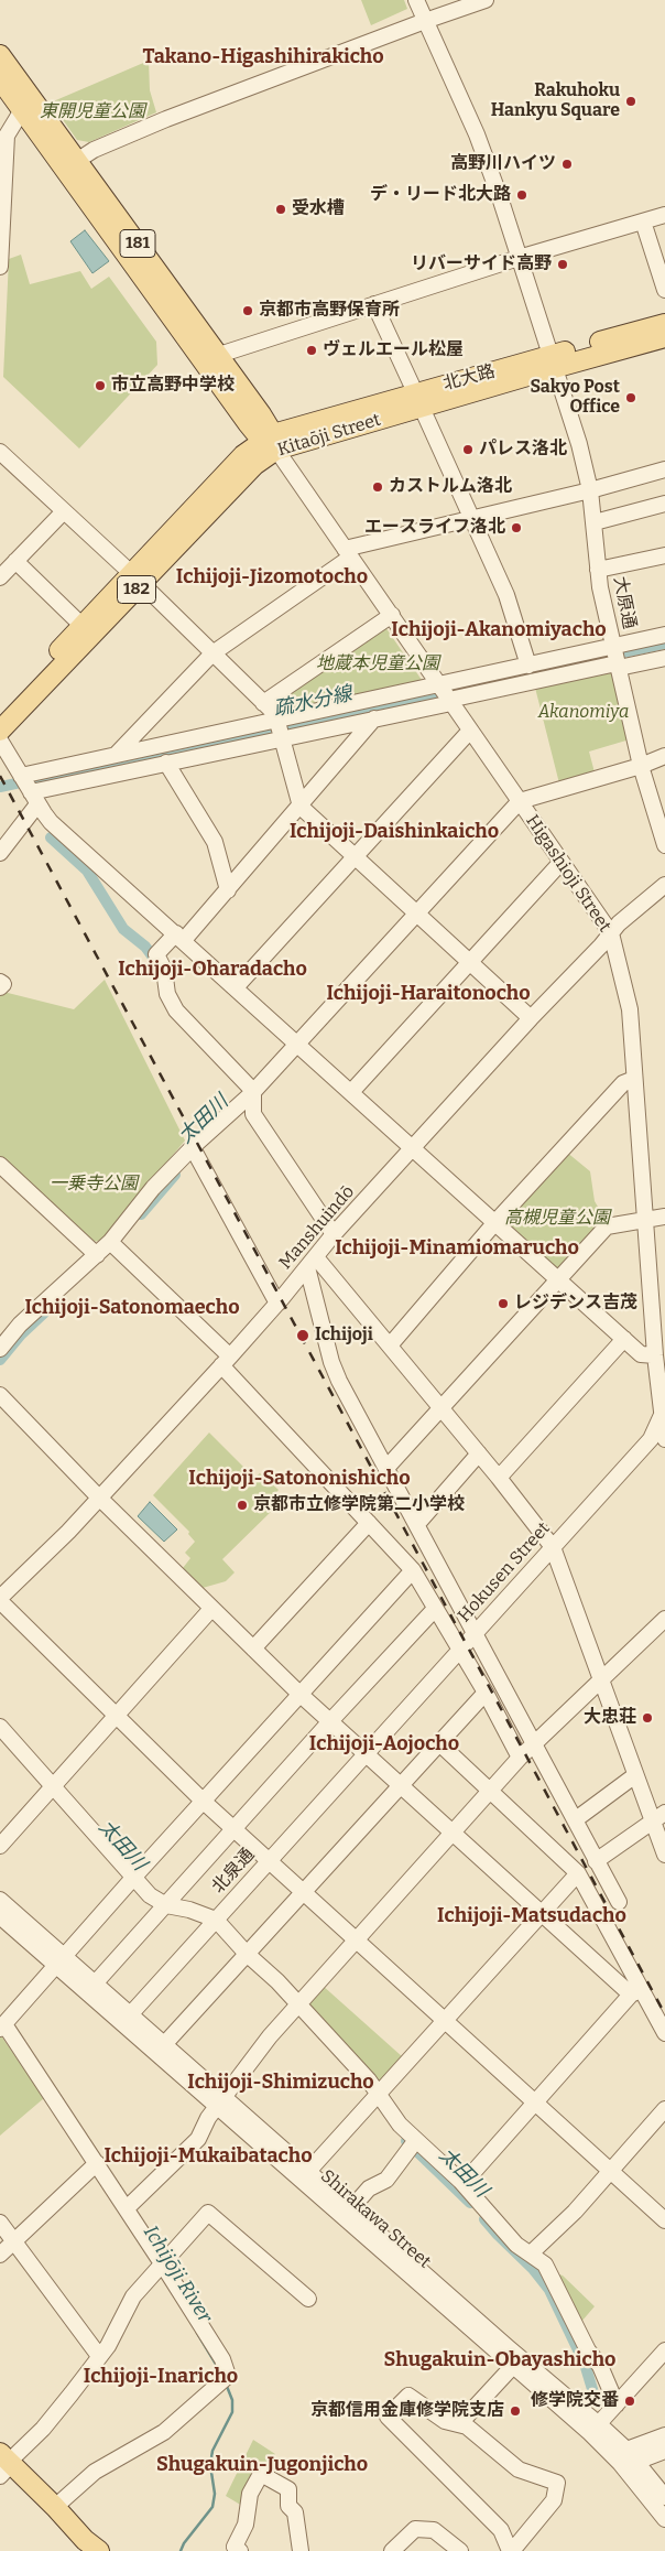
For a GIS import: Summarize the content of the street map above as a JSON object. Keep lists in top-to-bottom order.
{
  "streets": {
    "main road": [
      "181",
      "Kitaōji Street",
      "182",
      "Higashioji Street"
    ],
    "street": [
      "大原通",
      "Manshuindō",
      "Hokusen Street",
      "北泉通",
      "Shirakawa Street"
    ]
  },
  "crossings": [
    ["Kitaōji Street", "大原通"],
    ["Kitaōji Street", "Higashioji Street"],
    ["Higashioji Street", "Manshuindō"],
    ["Higashioji Street", "Hokusen Street"],
    ["Hokusen Street", "北泉通"],
    ["北泉通", "Shirakawa Street"]
  ],
  "districts": [
    "Takano-Higashihirakicho",
    "Ichijoji-Jizomotocho",
    "Ichijoji-Akanomiyacho",
    "Ichijoji-Daishinkaicho",
    "Ichijoji-Oharadacho",
    "Ichijoji-Haraitonocho",
    "Ichijoji-Minamiomarucho",
    "Ichijoji-Satonomaecho",
    "Ichijoji-Satononishicho",
    "Ichijoji-Aojocho",
    "Ichijoji-Matsudacho",
    "Ichijoji-Shimizucho",
    "Ichijoji-Mukaibatacho",
    "Shugakuin-Obayashicho",
    "Ichijoji-Inaricho",
    "Shugakuin-Jugonjicho"
  ],
  "water": ["疏水分線", "太田川", "Ichijōji River"],
  "parks": [
    "東開児童公園",
    "地蔵本児童公園",
    "Akanomiya",
    "一乗寺公園",
    "高槻児童公園"
  ],
  "places": [
    "Rakuhoku Hankyu Square",
    "高野川ハイツ",
    "デ・リード北大路",
    "受水槽",
    "リバーサイド高野",
    "京都市高野保育所",
    "ヴェルエール松屋",
    "市立高野中学校",
    "Sakyo Post Office",
    "パレス洛北",
    "カストルム洛北",
    "エースライフ洛北",
    "レジデンス吉茂",
    "Ichijoji",
    "京都市立修学院第二小学校",
    "大忠荘",
    "修学院交番",
    "京都信用金庫修学院支店"
  ]
}
